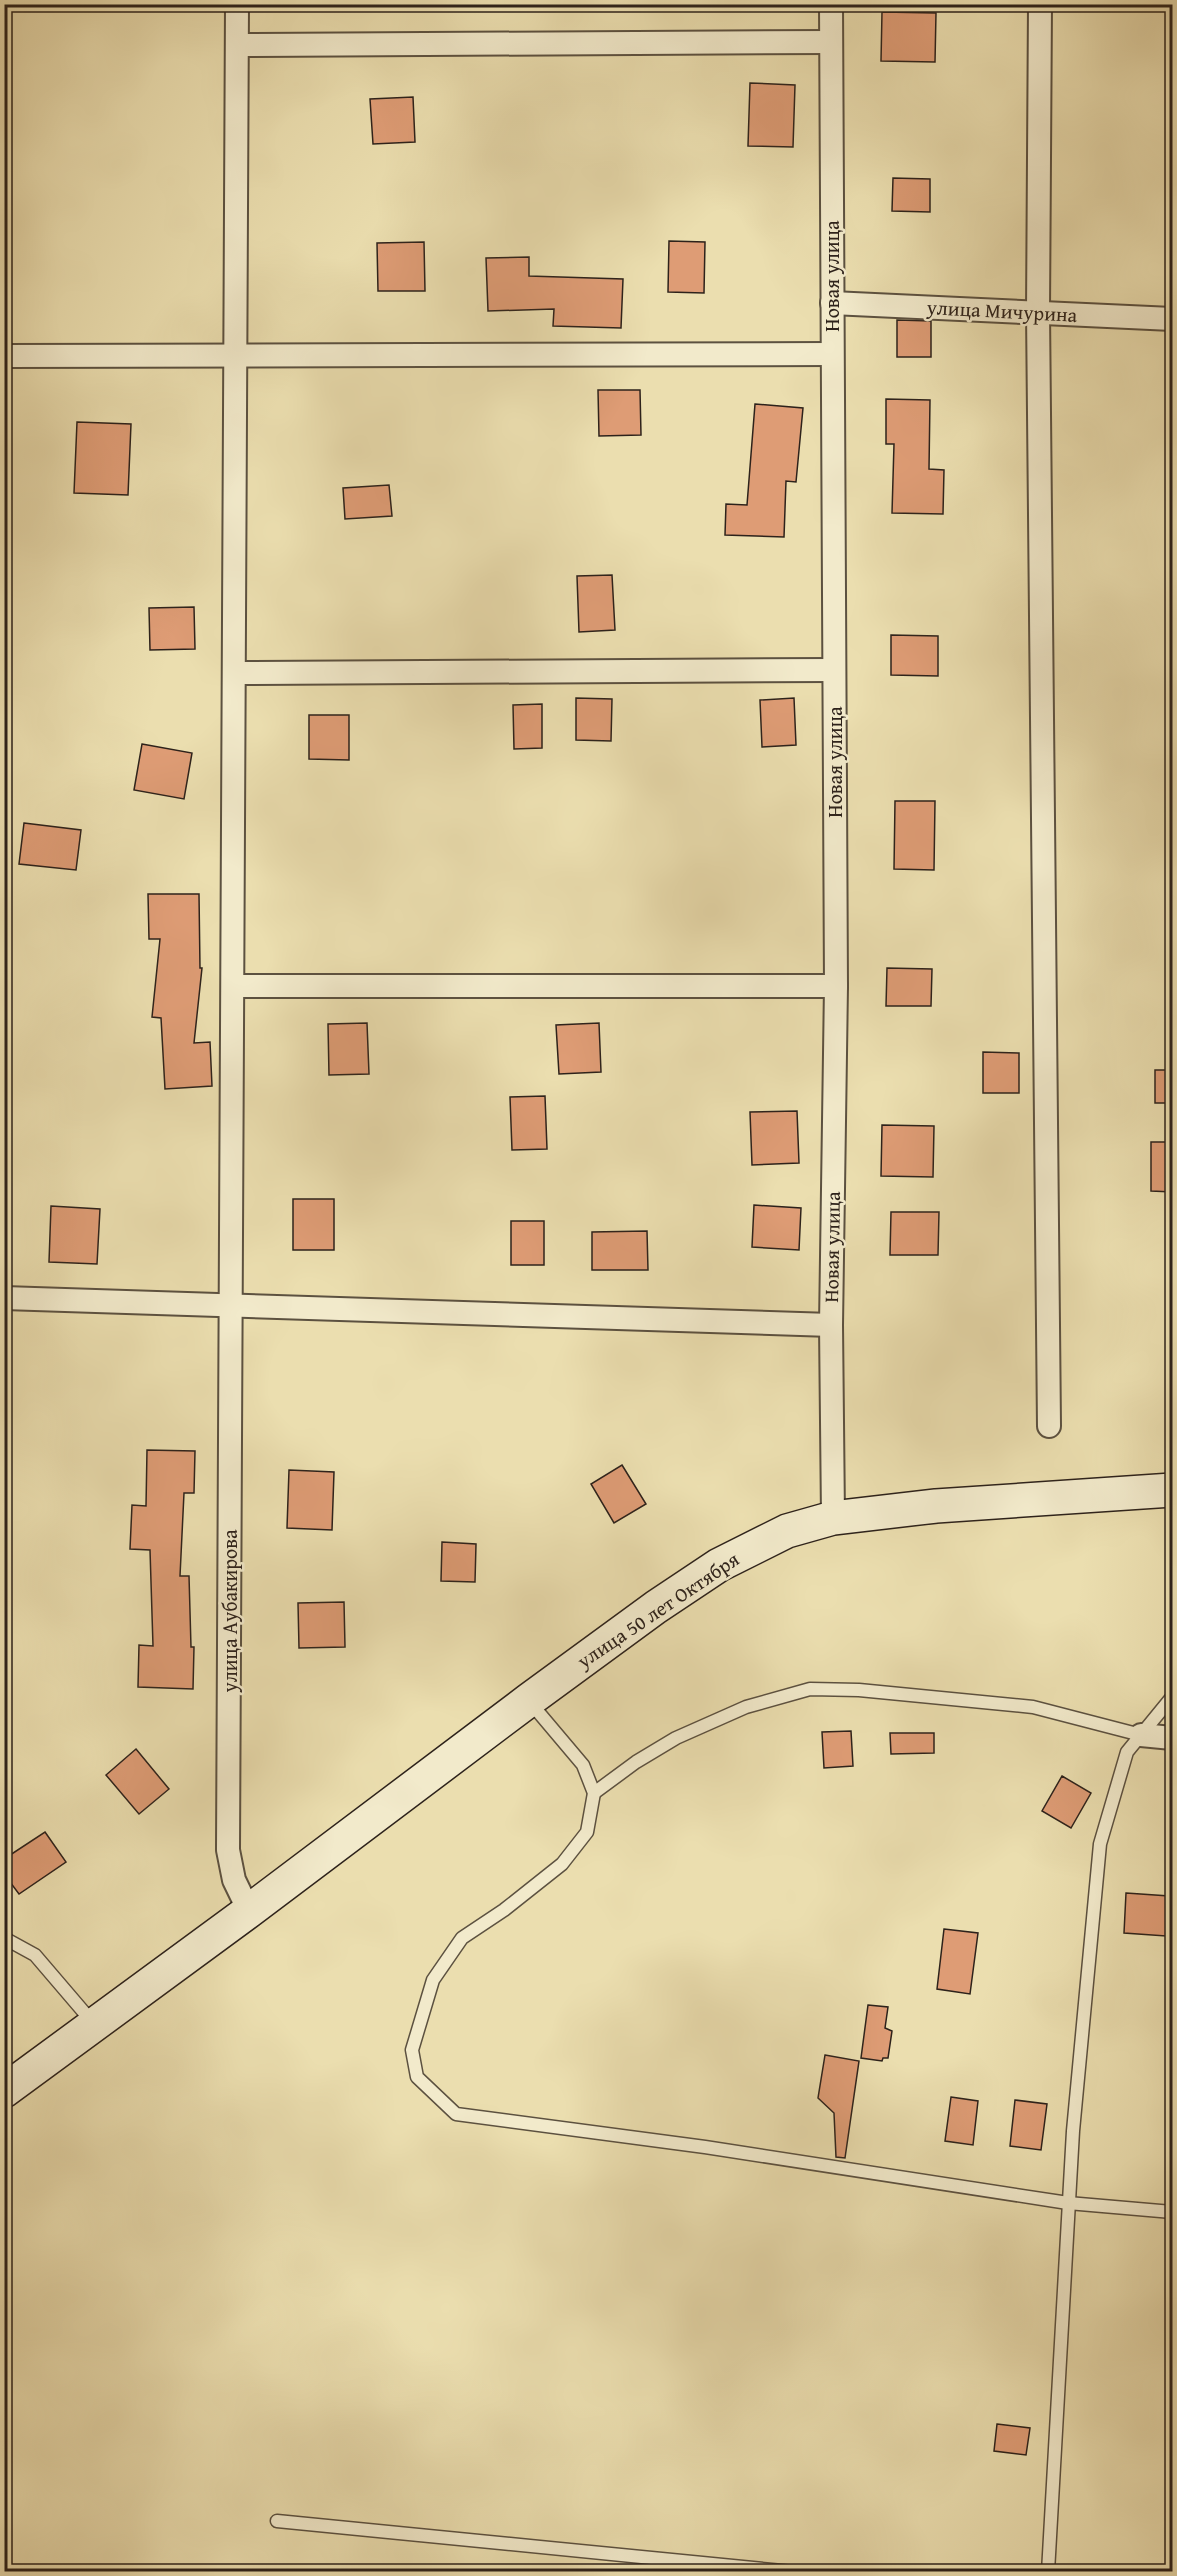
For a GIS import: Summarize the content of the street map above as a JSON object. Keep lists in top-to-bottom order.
{
  "streets": {
    "main road": ["улица 50 лет Октября"],
    "street": ["Новая улица", "улица Мичурина", "улица Аубакирова"]
  },
  "crossings": [
    ["Новая улица", "улица Мичурина"],
    ["Новая улица", "улица 50 лет Октября"],
    ["улица 50 лет Октября", "улица Аубакирова"]
  ]
}
